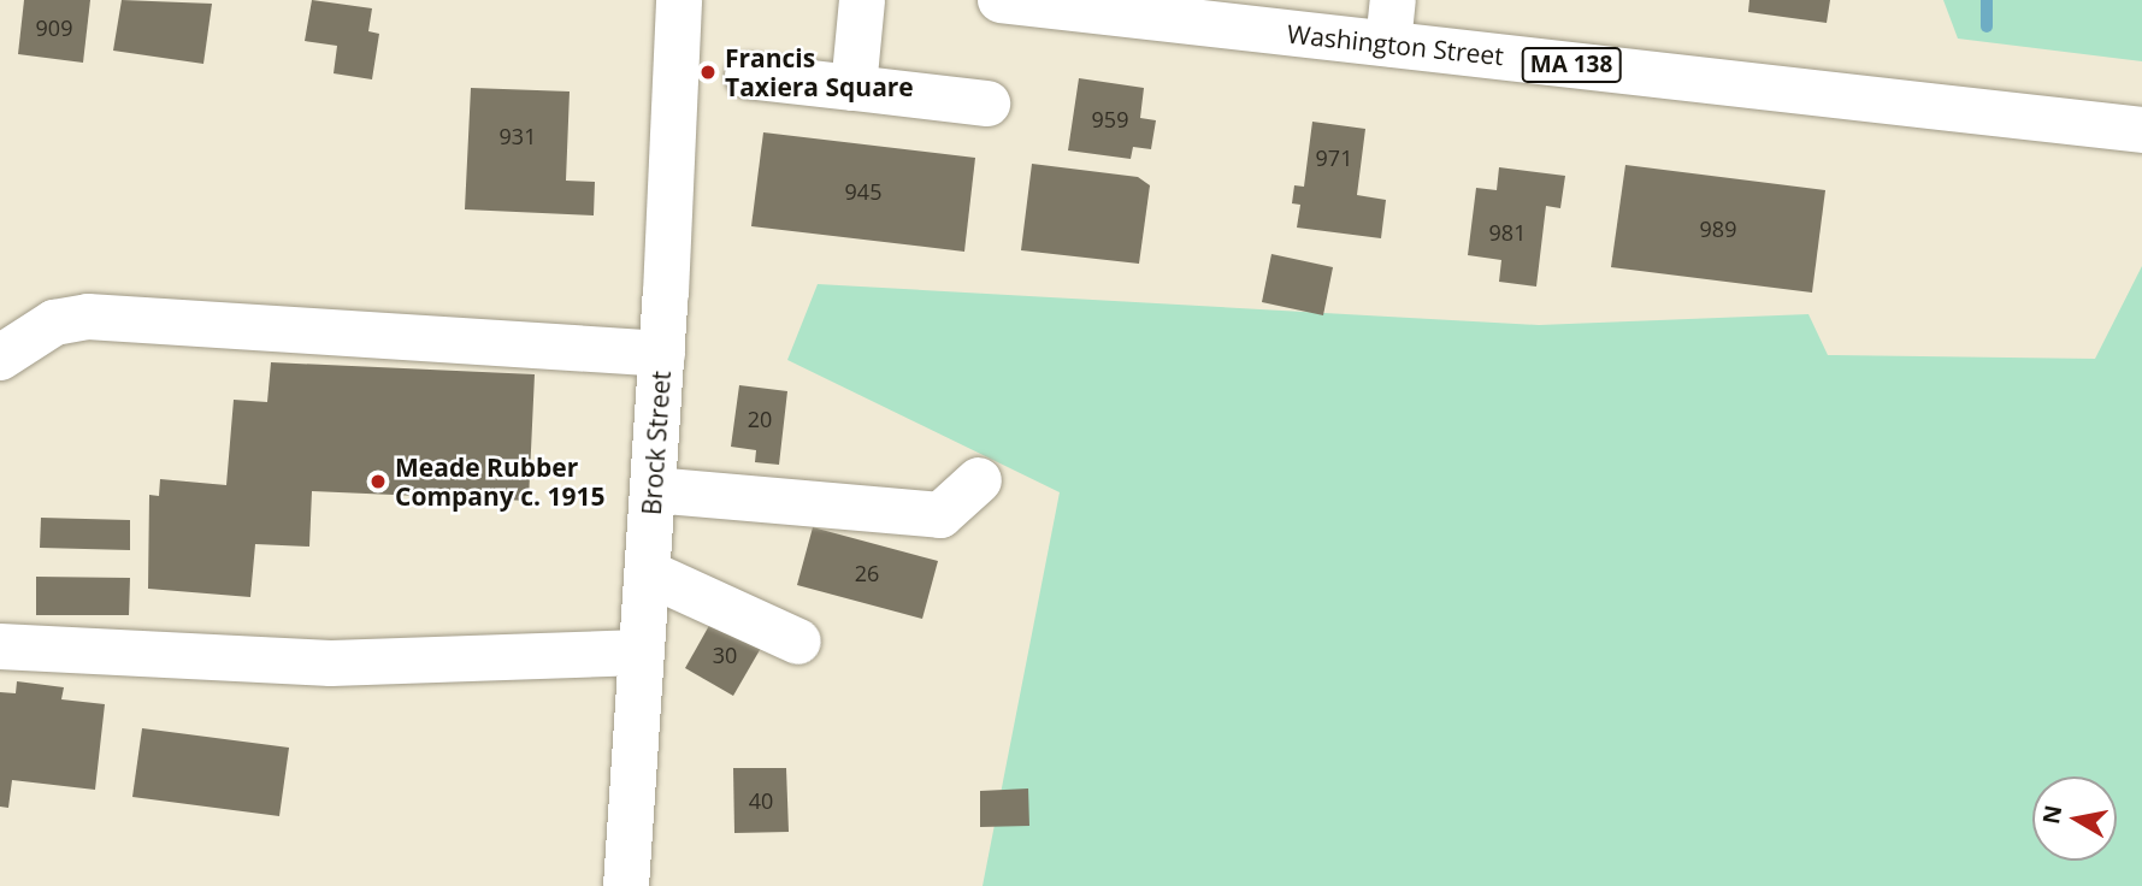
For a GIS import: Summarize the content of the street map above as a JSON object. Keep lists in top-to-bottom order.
{
  "streets": {
    "main road": ["Washington Street", "MA 138", "Brock Street"]
  },
  "places": ["Francis Taxiera Square", "Meade Rubber Company c. 1915"],
  "house_numbers": [
    "909",
    "959",
    "931",
    "971",
    "945",
    "989",
    "981",
    "20",
    "26",
    "30",
    "40"
  ],
  "north": "left"
}
